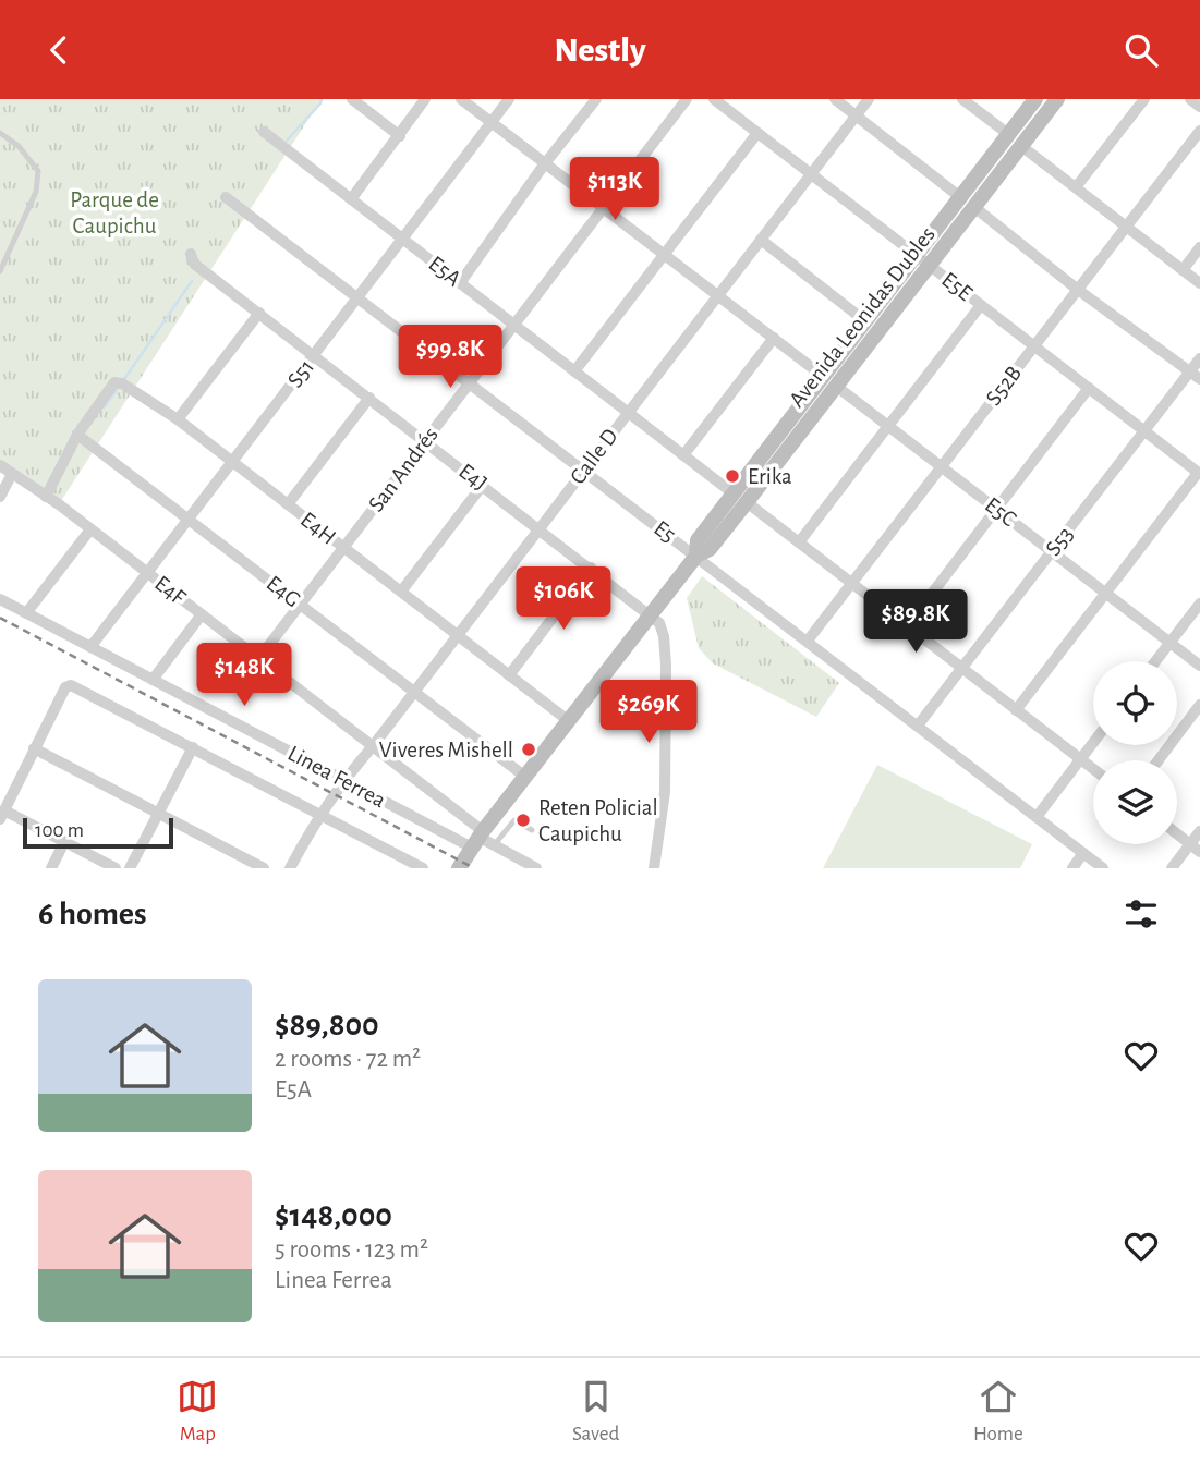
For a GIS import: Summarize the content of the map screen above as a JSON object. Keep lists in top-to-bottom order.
{
  "streets": {
    "main road": ["Avenida Leonidas Dubles"],
    "street": [
      "E5A",
      "E5E",
      "S51",
      "S52B",
      "Calle D",
      "San Andrés",
      "E4J",
      "E5C",
      "E4H",
      "E5",
      "S53",
      "E4F",
      "E4G",
      "Linea Ferrea"
    ]
  },
  "crossings": [
    ["E5A", "Avenida Leonidas Dubles"],
    ["E5A", "S51"],
    ["E5A", "S52B"],
    ["E5A", "Calle D"],
    ["E5A", "San Andrés"],
    ["E5A", "S53"],
    ["E5E", "Avenida Leonidas Dubles"],
    ["E5E", "S52B"],
    ["E5E", "Calle D"],
    ["E5E", "S53"],
    ["Avenida Leonidas Dubles", "E4J"],
    ["Avenida Leonidas Dubles", "E5C"],
    ["Avenida Leonidas Dubles", "E4H"],
    ["Avenida Leonidas Dubles", "E5"],
    ["Avenida Leonidas Dubles", "E4F"],
    ["Avenida Leonidas Dubles", "E4G"],
    ["Avenida Leonidas Dubles", "Linea Ferrea"],
    ["S51", "E4J"],
    ["S51", "E5C"],
    ["S51", "E4H"],
    ["S51", "E5"],
    ["S51", "E4F"],
    ["S51", "E4G"],
    ["S51", "Linea Ferrea"],
    ["S52B", "E5C"],
    ["S52B", "E5"],
    ["Calle D", "E4J"],
    ["Calle D", "E5C"],
    ["Calle D", "E4H"],
    ["Calle D", "E5"],
    ["Calle D", "E4F"],
    ["Calle D", "E4G"],
    ["Calle D", "Linea Ferrea"],
    ["San Andrés", "E4J"],
    ["San Andrés", "E5C"],
    ["San Andrés", "E4H"],
    ["San Andrés", "E5"],
    ["San Andrés", "E4F"],
    ["San Andrés", "E4G"],
    ["E5C", "S53"],
    ["E4H", "E4G"],
    ["E5", "S53"],
    ["E4F", "Linea Ferrea"]
  ],
  "parks": ["Parque de Caupichu"],
  "places": ["Erika", "Viveres Mishell", "Reten Policial Caupichu"],
  "scale_bar": "100 m",
  "page": {
    "header": "Nestly",
    "price": [
      "$113K",
      "$99.8K",
      "$106K",
      "$89.8K",
      "$148K",
      "$269K"
    ],
    "scale": "100 m",
    "heading": "6 homes",
    "list": [
      {
        "name": "$89,800",
        "note": "2 rooms · 72 m² · E5A"
      },
      {
        "name": "$148,000",
        "note": "5 rooms · 123 m² · Linea Ferrea"
      }
    ],
    "tabs": ["Map", "Saved", "Home"]
  }
}
